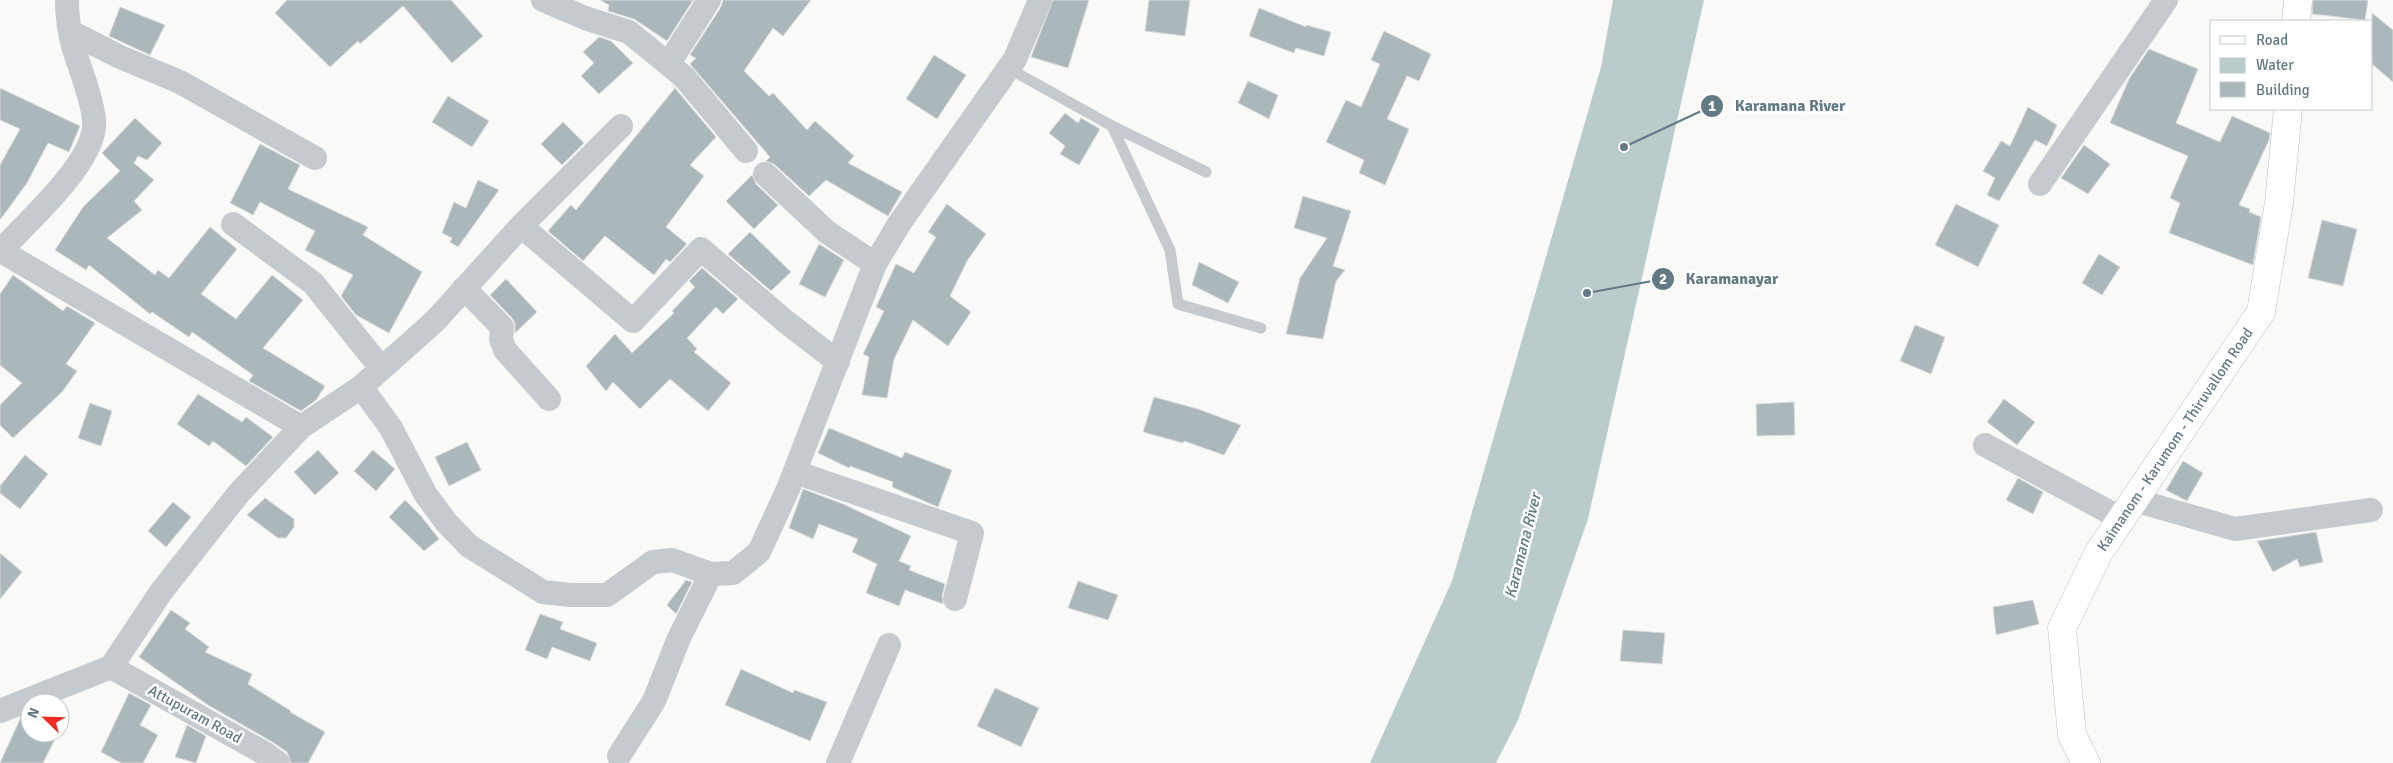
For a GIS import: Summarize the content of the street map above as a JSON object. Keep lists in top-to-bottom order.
{
  "streets": {
    "main road": ["Kaimanom - Karumom - Thiruvallom Road"],
    "street": ["Attupuram Road"]
  },
  "water": ["Karamana River"],
  "places": ["Karamana River", "Karamanayar"],
  "legend": ["Road", "Water", "Building"],
  "north": "top left"
}
